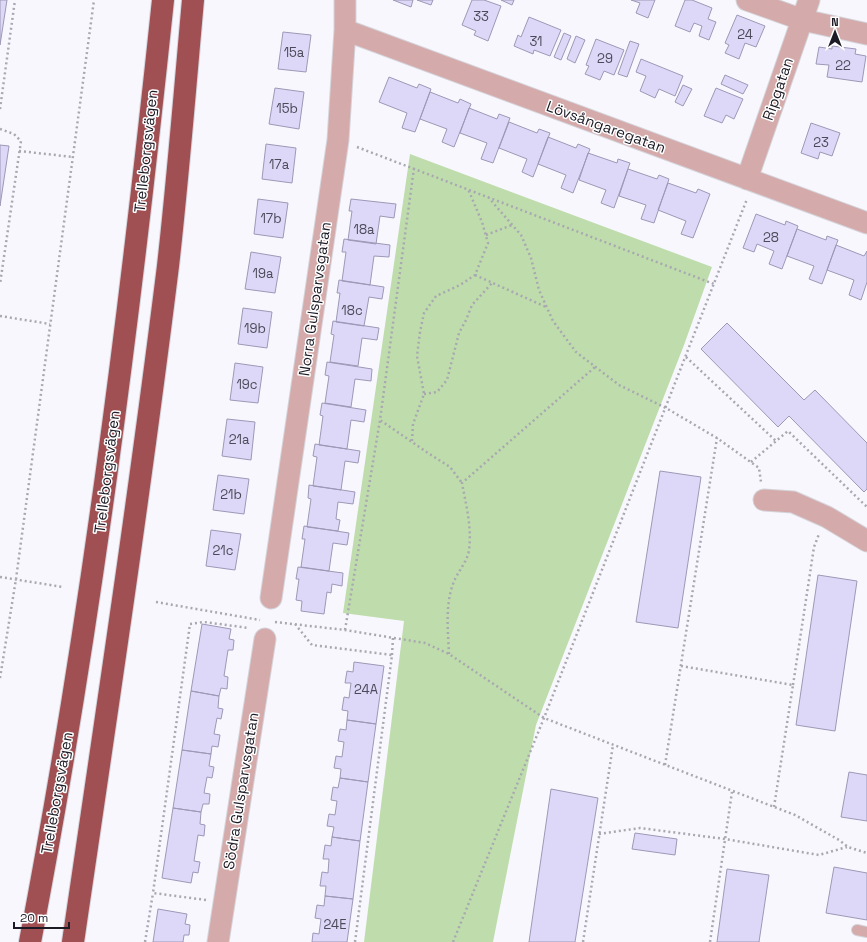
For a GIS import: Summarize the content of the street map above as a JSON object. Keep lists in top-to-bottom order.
{
  "streets": {
    "highway": ["Trelleborgsvägen"],
    "street": [
      "Ripgatan",
      "Lövsångaregatan",
      "Norra Gulsparvsgatan",
      "Södra Gulsparvsgatan"
    ]
  },
  "crossings": [
    ["Ripgatan", "Lövsångaregatan"],
    ["Lövsångaregatan", "Norra Gulsparvsgatan"]
  ],
  "house_numbers": [
    "33",
    "24",
    "31",
    "15a",
    "29",
    "22",
    "15b",
    "23",
    "17a",
    "17b",
    "18a",
    "28",
    "19a",
    "18c",
    "19b",
    "19c",
    "21a",
    "21b",
    "21c",
    "24A",
    "24E"
  ],
  "scale_bar": "20 m",
  "north": "top"
}
